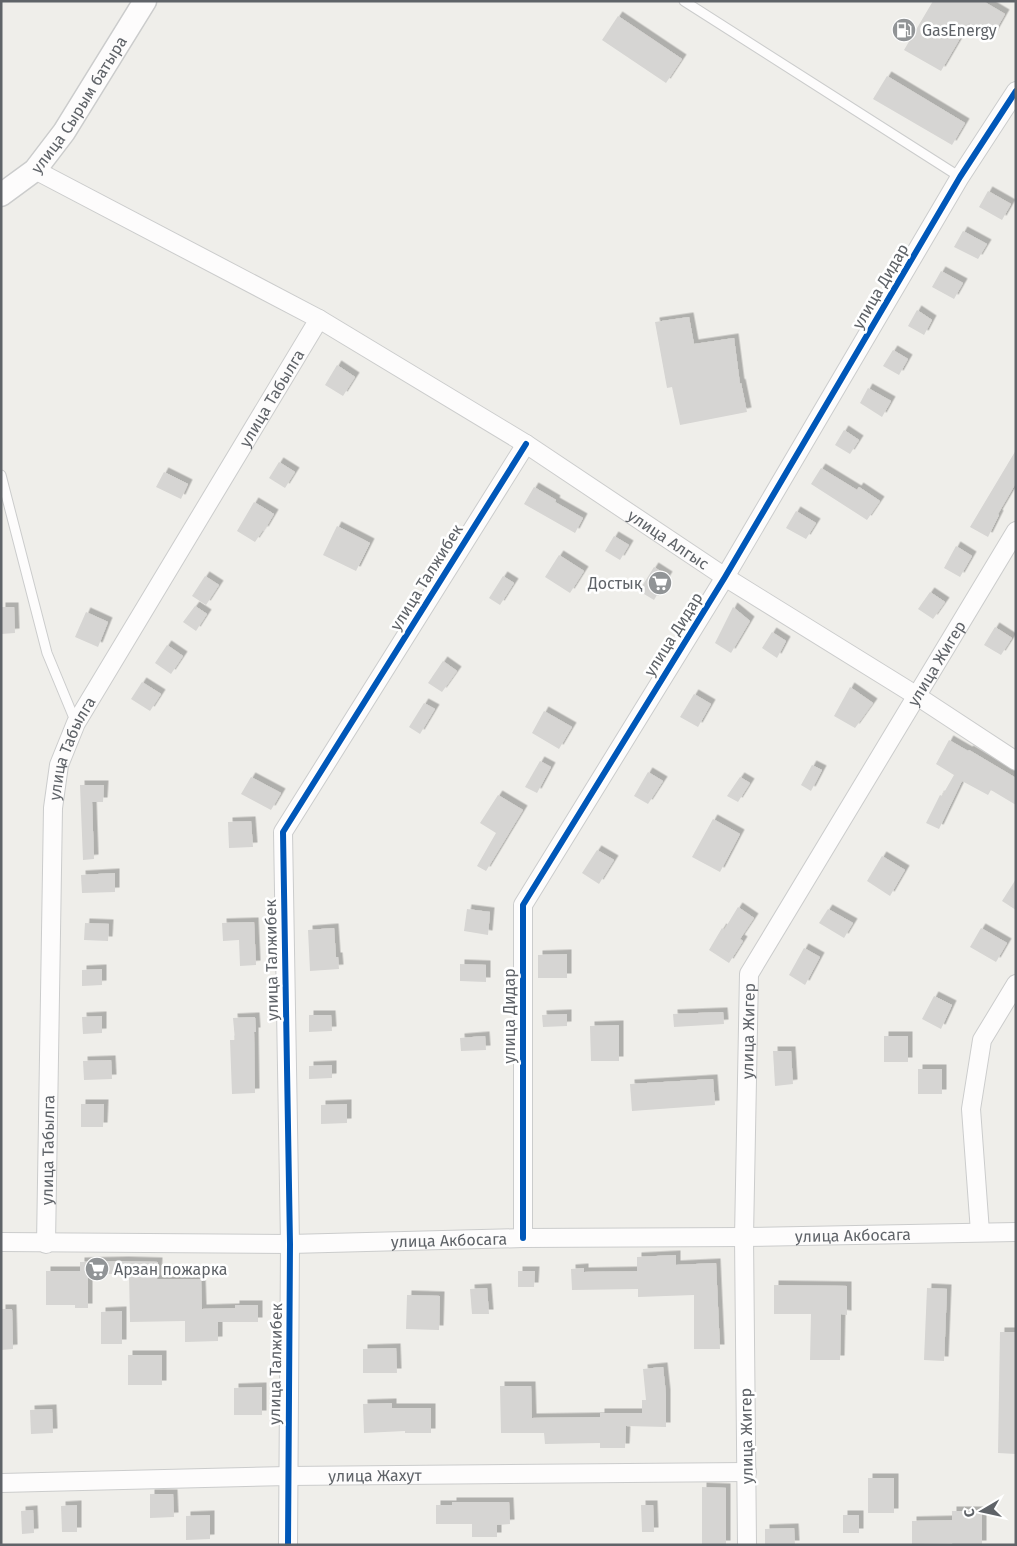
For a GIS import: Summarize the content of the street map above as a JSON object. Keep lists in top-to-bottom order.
{
  "streets": {
    "street": [
      "улица Сырым батыра",
      "улица Дидар",
      "улица Табылга",
      "улица Алгыс",
      "улица Талжибек",
      "улица Жигер",
      "улица Акбосага",
      "улица Жахут"
    ]
  },
  "crossings": [
    ["улица Сырым батыра", "улица Алгыс"],
    ["улица Дидар", "улица Алгыс"],
    ["улица Дидар", "улица Акбосага"],
    ["улица Табылга", "улица Алгыс"],
    ["улица Табылга", "улица Акбосага"],
    ["улица Алгыс", "улица Талжибек"],
    ["улица Алгыс", "улица Жигер"],
    ["улица Талжибек", "улица Акбосага"],
    ["улица Талжибек", "улица Жахут"],
    ["улица Жигер", "улица Акбосага"],
    ["улица Жигер", "улица Жахут"]
  ],
  "places": {
    "fuel station": ["GasEnergy"],
    "supermarket": ["Достық", "Арзан пожарка"]
  },
  "north": "left"
}
